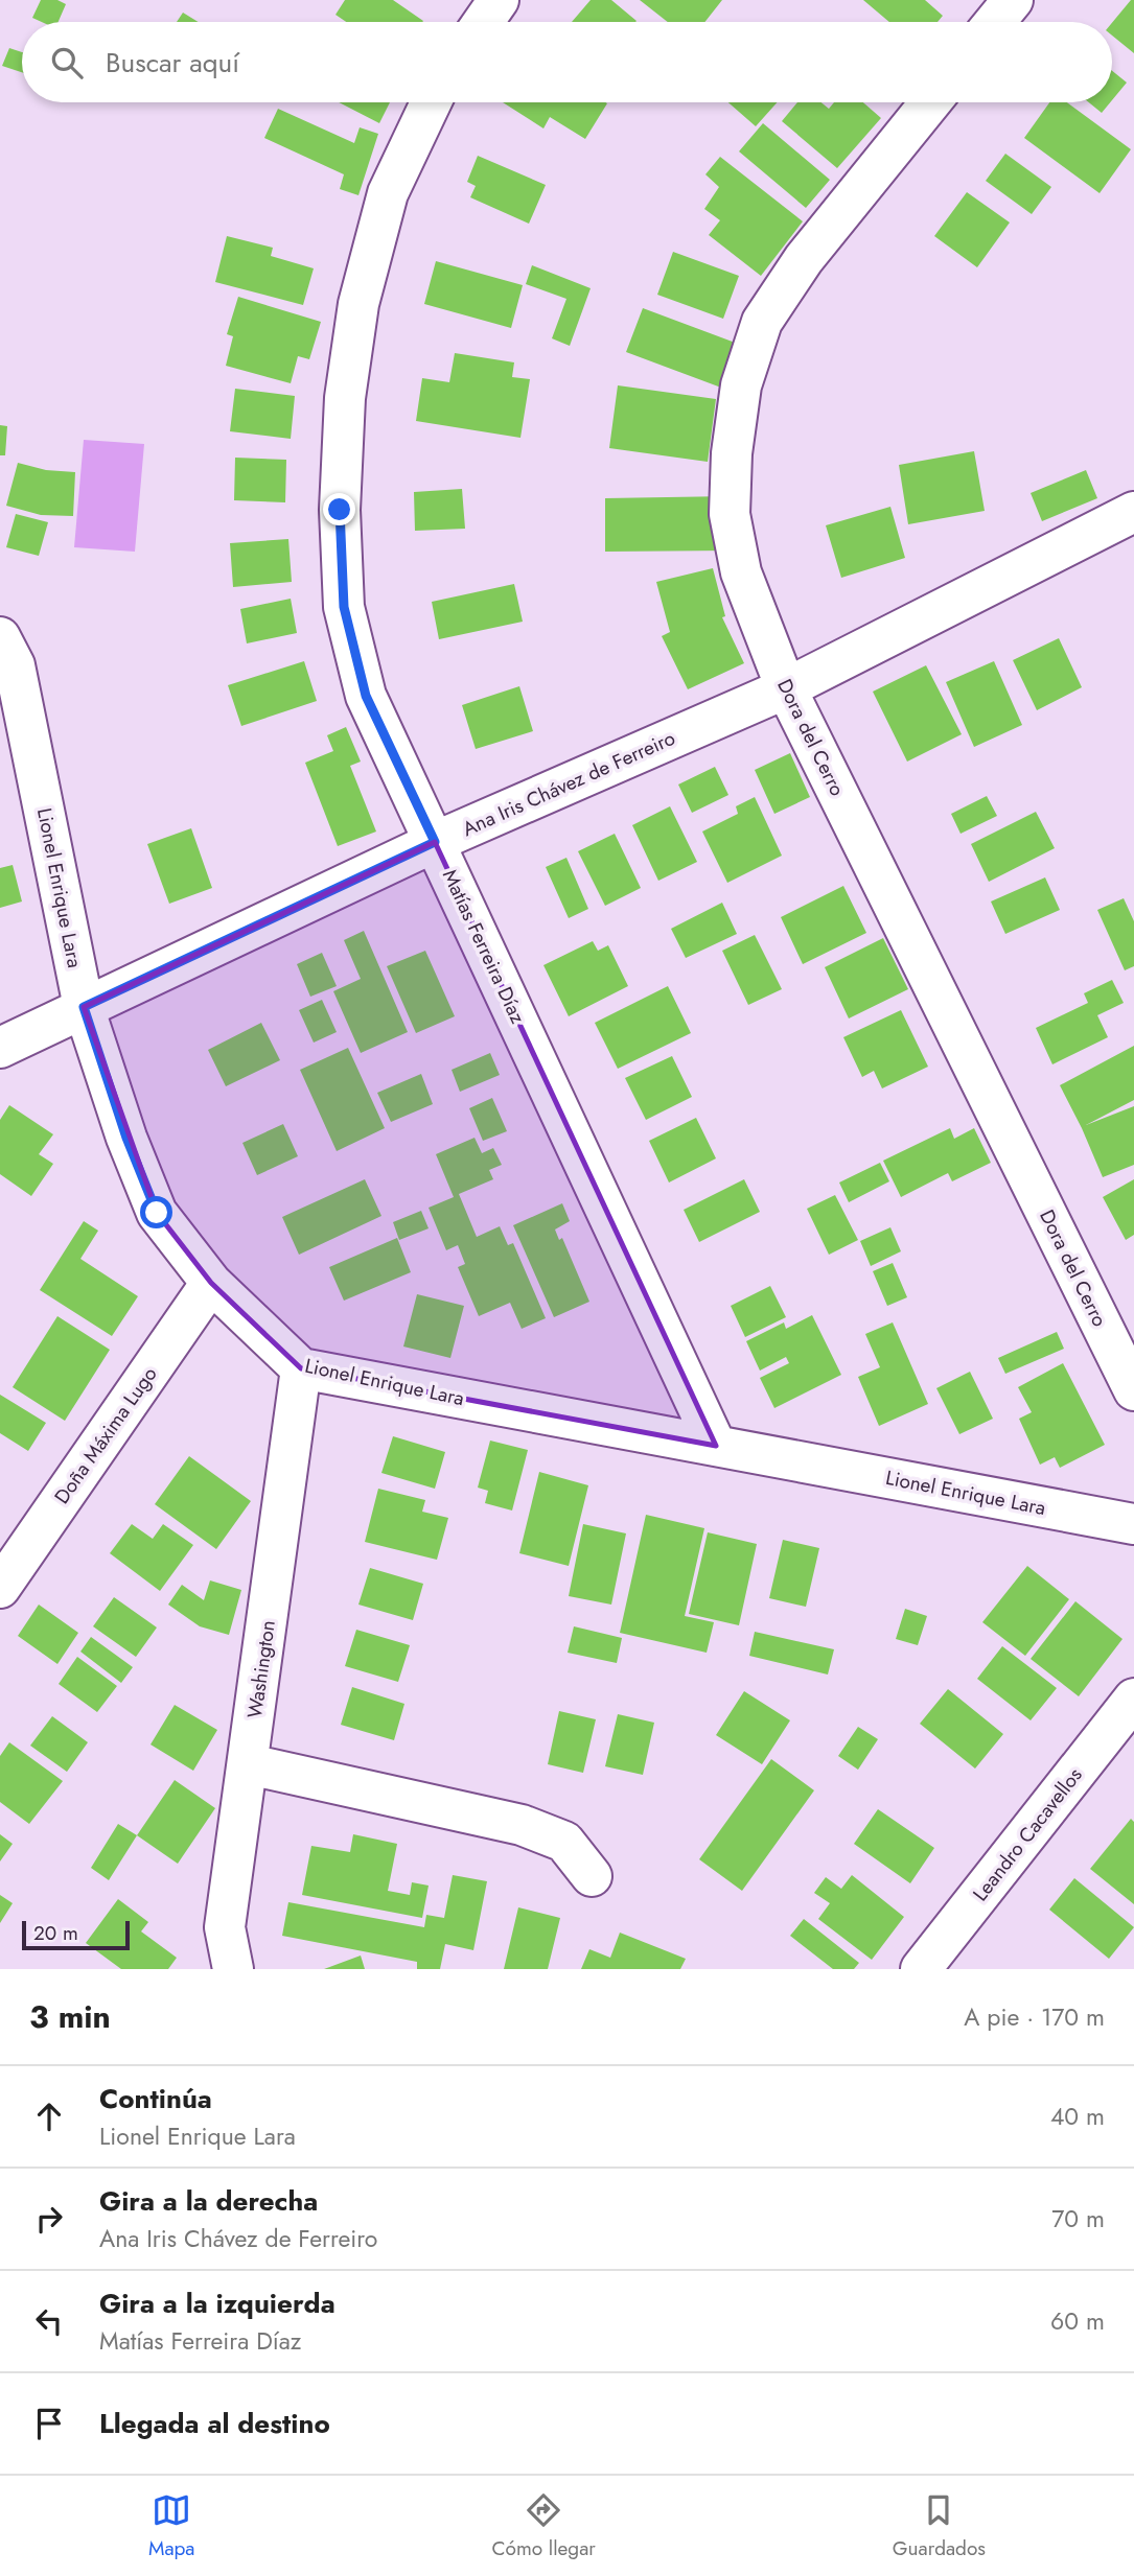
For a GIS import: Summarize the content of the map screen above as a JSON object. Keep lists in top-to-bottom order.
{
  "streets": {
    "street": [
      "Dora del Cerro",
      "Ana Iris Chávez de Ferreiro",
      "Lionel Enrique Lara",
      "Matías Ferreira Díaz",
      "Doña Máxima Lugo",
      "Washington",
      "Leandro Cacavellos"
    ]
  },
  "crossings": [
    ["Dora del Cerro", "Ana Iris Chávez de Ferreiro"],
    ["Ana Iris Chávez de Ferreiro", "Lionel Enrique Lara"],
    ["Ana Iris Chávez de Ferreiro", "Matías Ferreira Díaz"],
    ["Lionel Enrique Lara", "Matías Ferreira Díaz"],
    ["Lionel Enrique Lara", "Doña Máxima Lugo"],
    ["Lionel Enrique Lara", "Washington"]
  ],
  "scale_bar": "20 m",
  "page": {
    "search": "Buscar aquí",
    "scale": "20 m",
    "heading": ["3 min", "A pie · 170 m"],
    "list": [
      ["Continúa", "Lionel Enrique Lara", "40 m"],
      ["Gira a la derecha", "Ana Iris Chávez de Ferreiro", "70 m"],
      ["Gira a la izquierda", "Matías Ferreira Díaz", "60 m"],
      "Llegada al destino"
    ],
    "nav": ["Mapa", "Cómo llegar", "Guardados"]
  }
}
